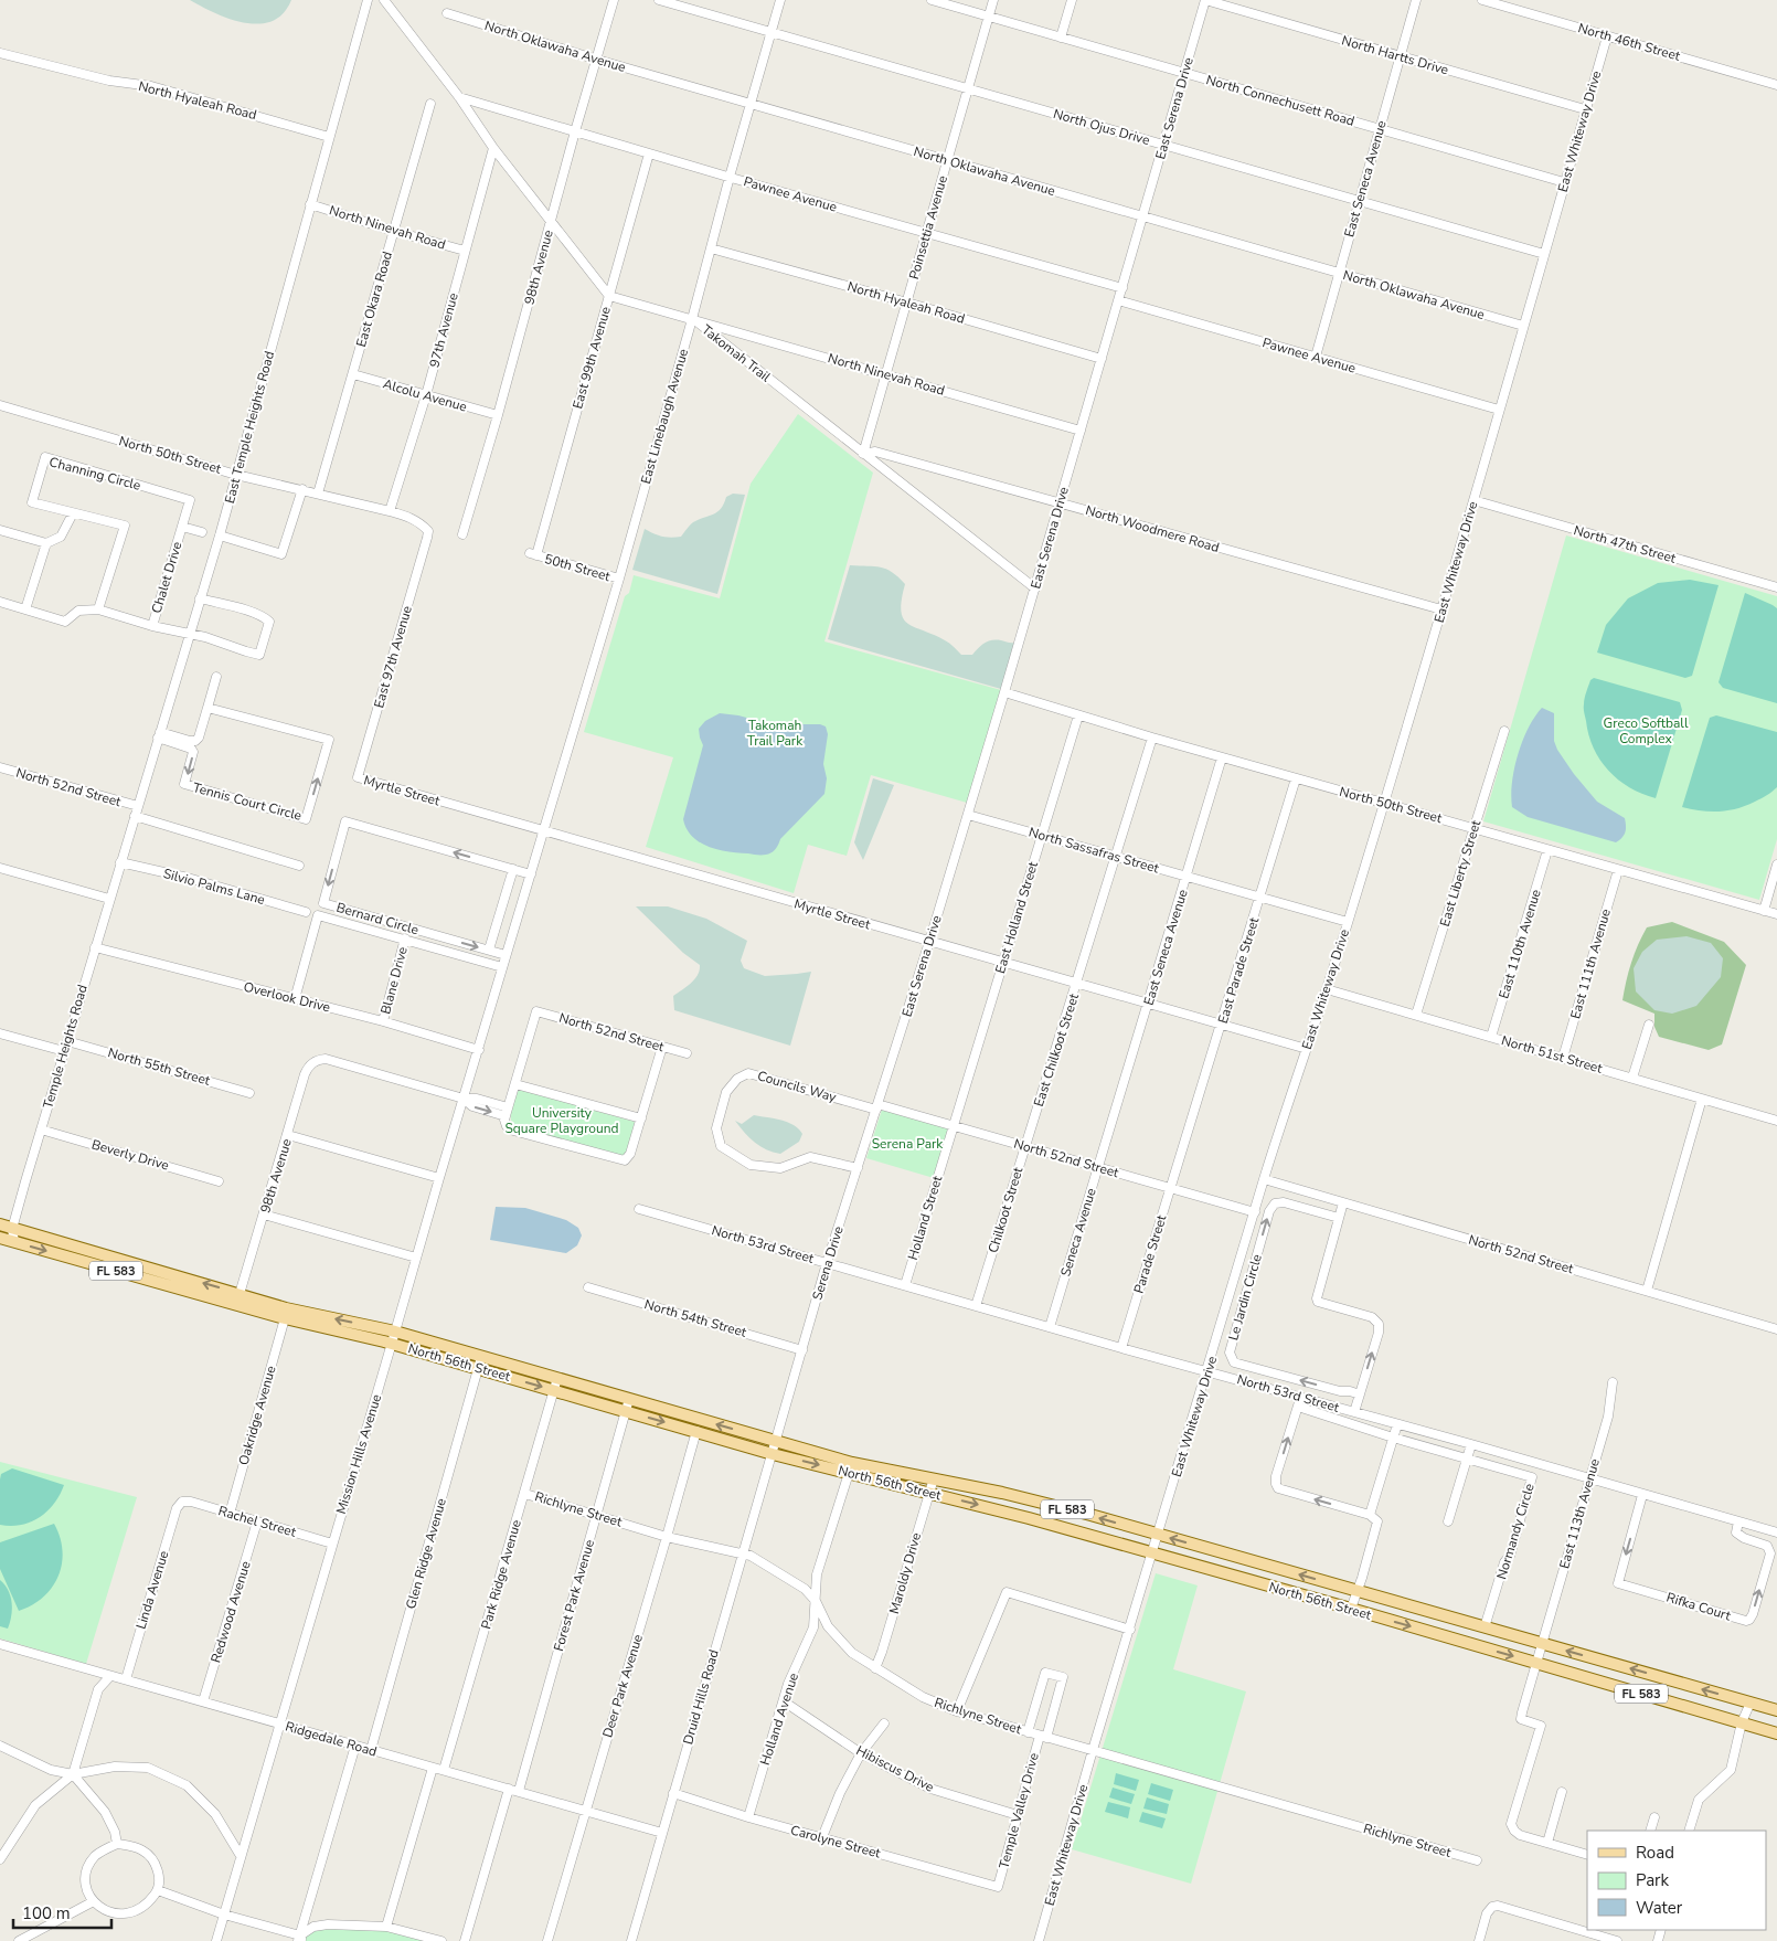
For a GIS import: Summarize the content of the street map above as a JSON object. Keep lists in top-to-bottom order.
{
  "streets": {
    "main road": ["FL 583", "North 56th Street"],
    "street": [
      "North 46th Street",
      "North Oklawaha Avenue",
      "North Hartts Drive",
      "North Hyaleah Road",
      "North Connechusett Road",
      "East Serena Drive",
      "North Ojus Drive",
      "East Whiteway Drive",
      "East Seneca Avenue",
      "Pawnee Avenue",
      "North Ninevah Road",
      "Poinsettia Avenue",
      "98th Avenue",
      "East Okara Road",
      "97th Avenue",
      "Takomah Trail",
      "East 99th Avenue",
      "Alcolu Avenue",
      "East Linebaugh Avenue",
      "East Temple Heights Road",
      "North 50th Street",
      "Channing Circle",
      "North Woodmere Road",
      "North 47th Street",
      "50th Street",
      "Chalet Drive",
      "East 97th Avenue",
      "North 52nd Street",
      "Myrtle Street",
      "Tennis Court Circle",
      "North Sassafras Street",
      "East Liberty Street",
      "Silvio Palms Lane",
      "East Holland Street",
      "Bernard Circle",
      "East 110th Avenue",
      "East 111th Avenue",
      "East Parade Street",
      "Blane Drive",
      "Overlook Drive",
      "Temple Heights Road",
      "East Chilkoot Street",
      "North 51st Street",
      "North 55th Street",
      "Councils Way",
      "Beverly Drive",
      "Chilkoot Street",
      "Holland Street",
      "Seneca Avenue",
      "North 53rd Street",
      "Parade Street",
      "Serena Drive",
      "Le Jardin Circle",
      "North 54th Street",
      "Oakridge Avenue",
      "Mission Hills Avenue",
      "Richlyne Street",
      "East 113th Avenue",
      "Rachel Street",
      "Normandy Circle",
      "Glen Ridge Avenue",
      "Maroldy Drive",
      "Park Ridge Avenue",
      "Linda Avenue",
      "Forest Park Avenue",
      "Rifka Court",
      "Redwood Avenue",
      "Deer Park Avenue",
      "Druid Hills Road",
      "Holland Avenue",
      "Ridgedale Road",
      "Hibiscus Drive",
      "Temple Valley Drive",
      "Carolyne Street"
    ]
  },
  "crossings": [
    ["North 46th Street", "East Whiteway Drive"],
    ["North Oklawaha Avenue", "East Serena Drive"],
    ["North Oklawaha Avenue", "East Whiteway Drive"],
    ["North Oklawaha Avenue", "East Seneca Avenue"],
    ["North Oklawaha Avenue", "Poinsettia Avenue"],
    ["North Oklawaha Avenue", "98th Avenue"],
    ["North Oklawaha Avenue", "East Linebaugh Avenue"],
    ["North Hartts Drive", "East Serena Drive"],
    ["North Hartts Drive", "East Whiteway Drive"],
    ["North Hartts Drive", "East Seneca Avenue"],
    ["North Hyaleah Road", "East Serena Drive"],
    ["North Hyaleah Road", "Poinsettia Avenue"],
    ["North Hyaleah Road", "East Linebaugh Avenue"],
    ["North Hyaleah Road", "East Temple Heights Road"],
    ["North Connechusett Road", "East Serena Drive"],
    ["North Connechusett Road", "East Whiteway Drive"],
    ["North Connechusett Road", "East Seneca Avenue"],
    ["North Connechusett Road", "Poinsettia Avenue"],
    ["East Serena Drive", "North Ojus Drive"],
    ["East Serena Drive", "Pawnee Avenue"],
    ["East Serena Drive", "North Ninevah Road"],
    ["East Serena Drive", "Takomah Trail"],
    ["East Serena Drive", "North 50th Street"],
    ["East Serena Drive", "North Woodmere Road"],
    ["East Serena Drive", "Myrtle Street"],
    ["East Serena Drive", "North Sassafras Street"],
    ["East Serena Drive", "Serena Drive"],
    ["North Ojus Drive", "East Whiteway Drive"],
    ["North Ojus Drive", "East Seneca Avenue"],
    ["North Ojus Drive", "Poinsettia Avenue"],
    ["North Ojus Drive", "East Linebaugh Avenue"],
    ["East Whiteway Drive", "Pawnee Avenue"],
    ["East Whiteway Drive", "North 50th Street"],
    ["East Whiteway Drive", "North Woodmere Road"],
    ["East Whiteway Drive", "North 47th Street"],
    ["East Whiteway Drive", "North 52nd Street"],
    ["East Whiteway Drive", "Myrtle Street"],
    ["East Whiteway Drive", "North Sassafras Street"],
    ["East Whiteway Drive", "North 51st Street"],
    ["East Whiteway Drive", "North 53rd Street"],
    ["East Whiteway Drive", "North 56th Street"],
    ["East Whiteway Drive", "Richlyne Street"],
    ["East Seneca Avenue", "Pawnee Avenue"],
    ["East Seneca Avenue", "North 50th Street"],
    ["East Seneca Avenue", "Myrtle Street"],
    ["East Seneca Avenue", "North Sassafras Street"],
    ["East Seneca Avenue", "Seneca Avenue"],
    ["Pawnee Avenue", "Poinsettia Avenue"],
    ["Pawnee Avenue", "98th Avenue"],
    ["Pawnee Avenue", "East 99th Avenue"],
    ["Pawnee Avenue", "East Linebaugh Avenue"],
    ["North Ninevah Road", "Poinsettia Avenue"],
    ["North Ninevah Road", "East Okara Road"],
    ["North Ninevah Road", "97th Avenue"],
    ["North Ninevah Road", "Takomah Trail"],
    ["North Ninevah Road", "East Linebaugh Avenue"],
    ["North Ninevah Road", "East Temple Heights Road"],
    ["Poinsettia Avenue", "Takomah Trail"],
    ["Poinsettia Avenue", "North Woodmere Road"],
    ["98th Avenue", "Alcolu Avenue"],
    ["98th Avenue", "North 56th Street"],
    ["98th Avenue", "Mission Hills Avenue"],
    ["East Okara Road", "Alcolu Avenue"],
    ["East Okara Road", "North 50th Street"],
    ["97th Avenue", "Alcolu Avenue"],
    ["97th Avenue", "North 50th Street"],
    ["Takomah Trail", "East 99th Avenue"],
    ["Takomah Trail", "East Linebaugh Avenue"],
    ["Takomah Trail", "North Woodmere Road"],
    ["East 99th Avenue", "50th Street"],
    ["East Linebaugh Avenue", "50th Street"],
    ["East Linebaugh Avenue", "Myrtle Street"],
    ["East Linebaugh Avenue", "Bernard Circle"],
    ["East Linebaugh Avenue", "Mission Hills Avenue"],
    ["East Temple Heights Road", "North 50th Street"],
    ["East Temple Heights Road", "North 52nd Street"],
    ["East Temple Heights Road", "Tennis Court Circle"],
    ["East Temple Heights Road", "Temple Heights Road"],
    ["North 50th Street", "East 97th Avenue"],
    ["North 50th Street", "East Liberty Street"],
    ["North 50th Street", "East Holland Street"],
    ["North 50th Street", "East 110th Avenue"],
    ["North 50th Street", "East 111th Avenue"],
    ["North 50th Street", "East Parade Street"],
    ["North 50th Street", "East Chilkoot Street"],
    ["Channing Circle", "Chalet Drive"],
    ["East 97th Avenue", "Myrtle Street"],
    ["North 52nd Street", "Councils Way"],
    ["North 52nd Street", "Chilkoot Street"],
    ["North 52nd Street", "Holland Street"],
    ["North 52nd Street", "Seneca Avenue"],
    ["North 52nd Street", "Parade Street"],
    ["North 52nd Street", "Serena Drive"],
    ["Myrtle Street", "East Holland Street"],
    ["Myrtle Street", "East Parade Street"],
    ["Myrtle Street", "East Chilkoot Street"],
    ["North Sassafras Street", "East Holland Street"],
    ["North Sassafras Street", "East Parade Street"],
    ["North Sassafras Street", "East Chilkoot Street"],
    ["East Liberty Street", "North 51st Street"],
    ["Silvio Palms Lane", "Temple Heights Road"],
    ["East Holland Street", "Holland Street"],
    ["Bernard Circle", "Mission Hills Avenue"],
    ["East 110th Avenue", "North 51st Street"],
    ["East 111th Avenue", "North 51st Street"],
    ["East Parade Street", "Parade Street"],
    ["Blane Drive", "Overlook Drive"],
    ["Overlook Drive", "Temple Heights Road"],
    ["Overlook Drive", "Mission Hills Avenue"],
    ["Temple Heights Road", "North 55th Street"],
    ["Temple Heights Road", "Beverly Drive"],
    ["Temple Heights Road", "North 56th Street"],
    ["East Chilkoot Street", "Chilkoot Street"],
    ["Councils Way", "Serena Drive"],
    ["Chilkoot Street", "North 53rd Street"],
    ["Holland Street", "North 53rd Street"],
    ["Seneca Avenue", "North 53rd Street"],
    ["North 53rd Street", "Parade Street"],
    ["North 53rd Street", "Serena Drive"],
    ["North 53rd Street", "East 113th Avenue"],
    ["North 53rd Street", "Rifka Court"],
    ["Serena Drive", "North 54th Street"],
    ["Serena Drive", "North 56th Street"],
    ["Serena Drive", "Druid Hills Road"],
    ["North 56th Street", "Oakridge Avenue"],
    ["North 56th Street", "Mission Hills Avenue"],
    ["North 56th Street", "East 113th Avenue"],
    ["North 56th Street", "Normandy Circle"],
    ["North 56th Street", "Glen Ridge Avenue"],
    ["North 56th Street", "Maroldy Drive"],
    ["North 56th Street", "Park Ridge Avenue"],
    ["North 56th Street", "Forest Park Avenue"],
    ["North 56th Street", "Deer Park Avenue"],
    ["North 56th Street", "Druid Hills Road"],
    ["North 56th Street", "Holland Avenue"],
    ["Oakridge Avenue", "Rachel Street"],
    ["Mission Hills Avenue", "Rachel Street"],
    ["Mission Hills Avenue", "Ridgedale Road"],
    ["Richlyne Street", "Maroldy Drive"],
    ["Richlyne Street", "Park Ridge Avenue"],
    ["Richlyne Street", "Forest Park Avenue"],
    ["Richlyne Street", "Deer Park Avenue"],
    ["Richlyne Street", "Druid Hills Road"],
    ["Richlyne Street", "Holland Avenue"],
    ["Richlyne Street", "Temple Valley Drive"],
    ["Rachel Street", "Linda Avenue"],
    ["Rachel Street", "Redwood Avenue"],
    ["Glen Ridge Avenue", "Ridgedale Road"],
    ["Park Ridge Avenue", "Ridgedale Road"],
    ["Linda Avenue", "Ridgedale Road"],
    ["Forest Park Avenue", "Ridgedale Road"],
    ["Redwood Avenue", "Ridgedale Road"],
    ["Deer Park Avenue", "Ridgedale Road"],
    ["Druid Hills Road", "Ridgedale Road"],
    ["Druid Hills Road", "Carolyne Street"],
    ["Holland Avenue", "Hibiscus Drive"],
    ["Holland Avenue", "Carolyne Street"],
    ["Hibiscus Drive", "Temple Valley Drive"],
    ["Temple Valley Drive", "Carolyne Street"]
  ],
  "parks": [
    "Greco Softball Complex",
    "Takomah Trail Park",
    "University Square Playground",
    "Serena Park"
  ],
  "legend": ["Road", "Park", "Water"],
  "scale_bar": "100 m"
}
